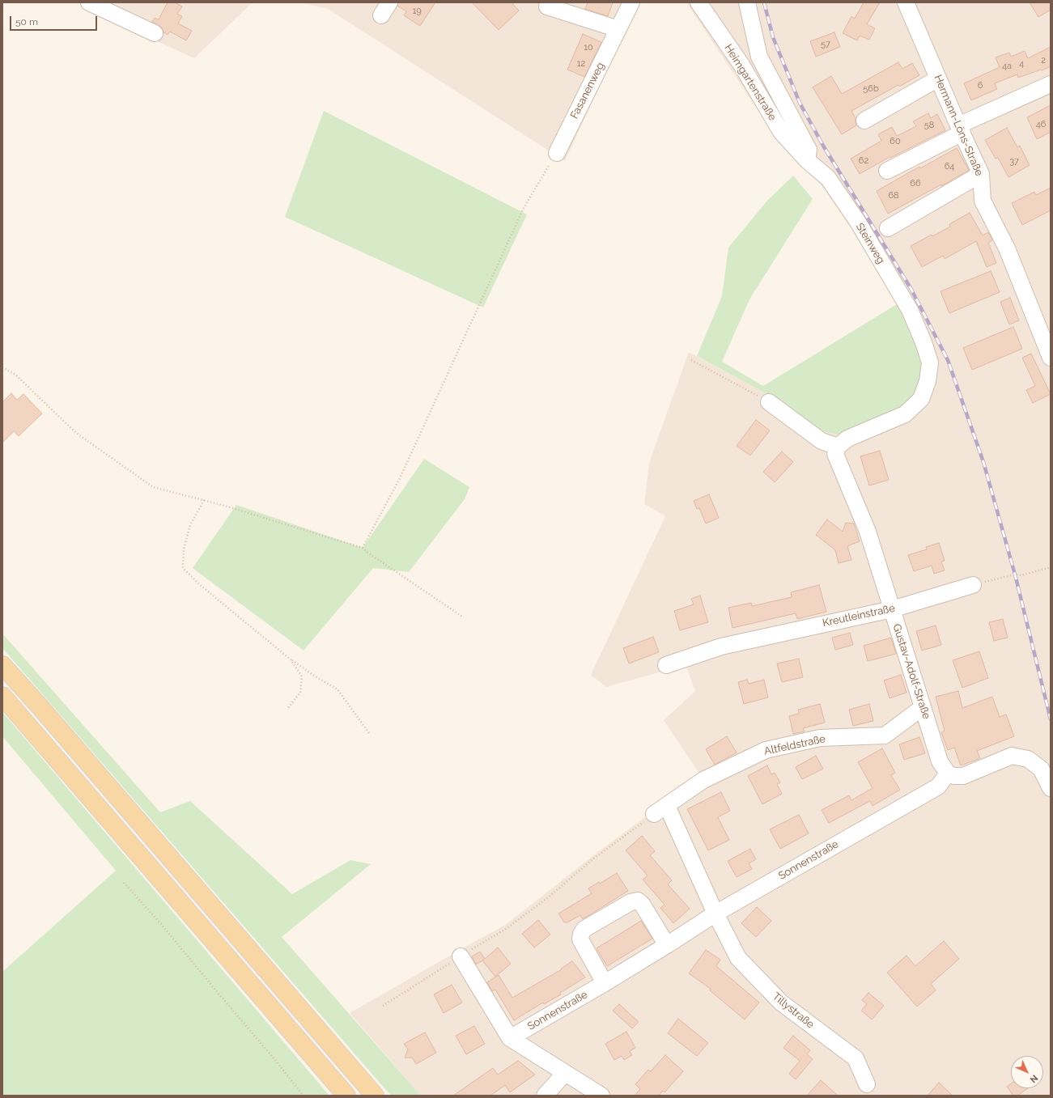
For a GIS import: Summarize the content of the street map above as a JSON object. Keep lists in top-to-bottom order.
{
  "streets": {
    "street": [
      "Heimgartenstraße",
      "Fasanenweg",
      "Hermann-Löns-Straße",
      "Steinweg",
      "Kreutleinstraße",
      "Gustav-Adolf-Straße",
      "Altfeldstraße",
      "Sonnenstraße",
      "Tillystraße"
    ]
  },
  "crossings": [
    ["Heimgartenstraße", "Steinweg"],
    ["Steinweg", "Gustav-Adolf-Straße"],
    ["Kreutleinstraße", "Gustav-Adolf-Straße"],
    ["Gustav-Adolf-Straße", "Altfeldstraße"],
    ["Gustav-Adolf-Straße", "Sonnenstraße"],
    ["Altfeldstraße", "Tillystraße"],
    ["Sonnenstraße", "Tillystraße"]
  ],
  "house_numbers": [
    "19",
    "57",
    "10",
    "2",
    "12",
    "4",
    "4a",
    "6",
    "56b",
    "46",
    "58",
    "60",
    "62",
    "37",
    "64",
    "66",
    "68"
  ],
  "scale_bar": "50 m",
  "north": "bottom right"
}
